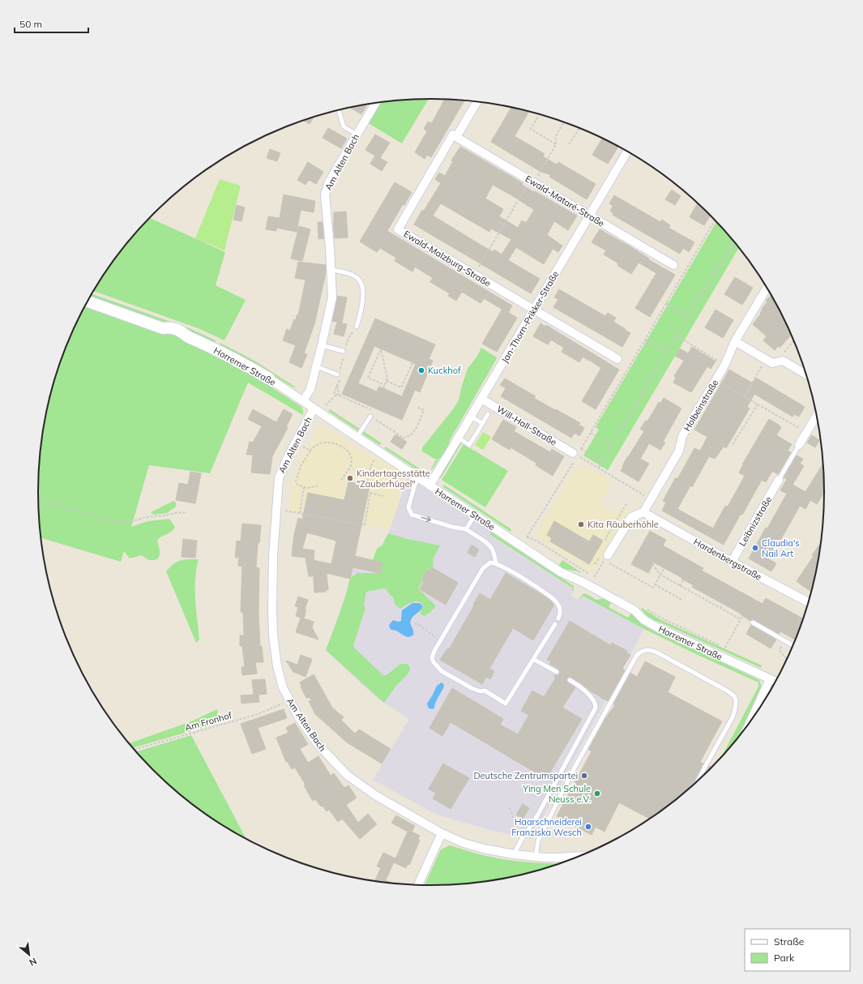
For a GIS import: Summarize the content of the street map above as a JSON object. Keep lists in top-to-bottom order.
{
  "streets": {
    "main road": ["Horremer Straße"],
    "street": [
      "Am Alten Bach",
      "Ewald-Mataré-Straße",
      "Ewald-Malzburg-Straße",
      "Jan-Thorn-Prikker-Straße",
      "Holbeinstraße",
      "Will-Hall-Straße",
      "Leibnizstraße",
      "Hardenbergstraße"
    ],
    "path": ["Am Fronhof"]
  },
  "crossings": [
    ["Am Alten Bach", "Horremer Straße"],
    ["Am Alten Bach", "Am Fronhof"],
    ["Ewald-Mataré-Straße", "Ewald-Malzburg-Straße"],
    ["Ewald-Mataré-Straße", "Jan-Thorn-Prikker-Straße"],
    ["Ewald-Malzburg-Straße", "Jan-Thorn-Prikker-Straße"],
    ["Jan-Thorn-Prikker-Straße", "Horremer Straße"],
    ["Jan-Thorn-Prikker-Straße", "Will-Hall-Straße"],
    ["Holbeinstraße", "Hardenbergstraße"],
    ["Leibnizstraße", "Hardenbergstraße"]
  ],
  "places": [
    "Kuckhof",
    "Kindertagesstätte \"Zauberhügel\"",
    "Kita Räuberhöhle",
    "Claudia's Nail Art",
    "Deutsche Zentrumspartei",
    "Ying Men Schule Neuss e.V.",
    "Haarschneiderei Franziska Wesch"
  ],
  "legend": ["Straße", "Park"],
  "scale_bar": "50 m",
  "north": "bottom right"
}
